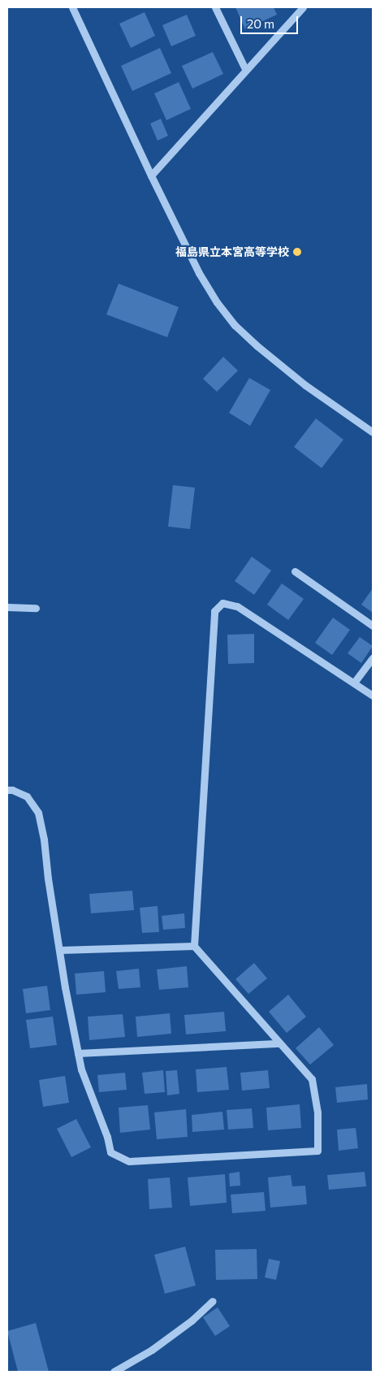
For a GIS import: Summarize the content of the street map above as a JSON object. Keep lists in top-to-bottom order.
{
  "places": ["福島県立本宮高等学校"],
  "scale_bar": "20 m"
}
